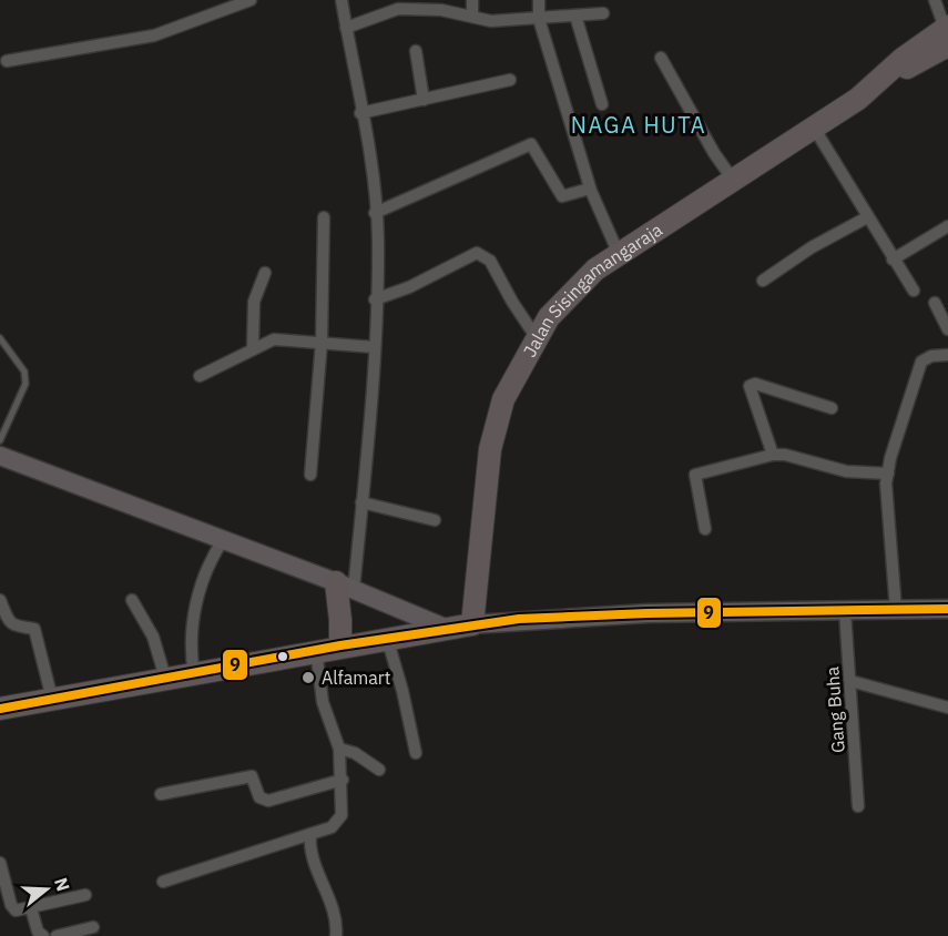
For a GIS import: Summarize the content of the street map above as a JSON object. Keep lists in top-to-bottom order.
{
  "streets": {
    "highway": ["Jalan Sisingamangaraja"],
    "street": ["Gang Buha"]
  },
  "districts": ["NAGA HUTA"],
  "places": ["Alfamart"],
  "lines": ["transit line 9"],
  "north": "right"
}
